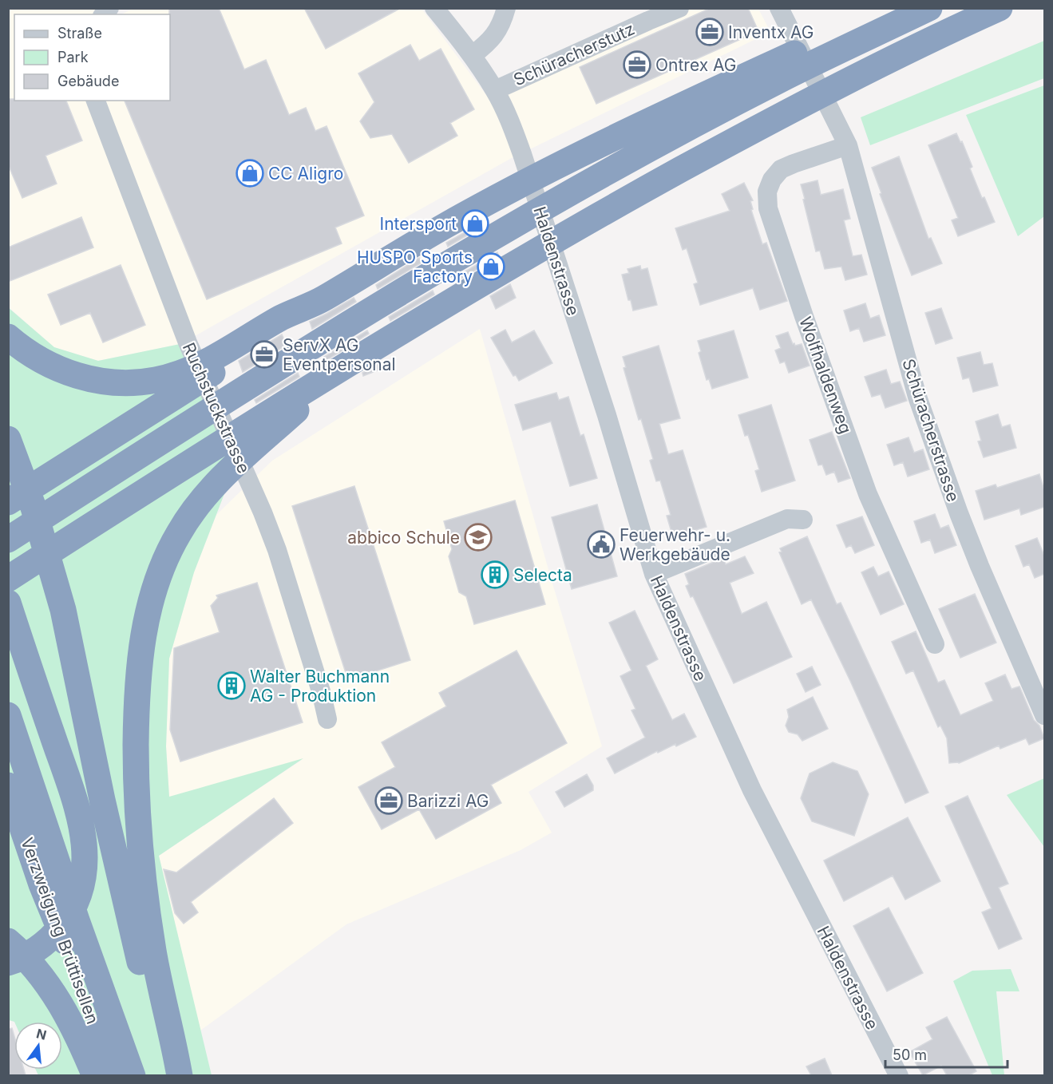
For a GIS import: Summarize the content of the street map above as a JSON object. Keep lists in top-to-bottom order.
{
  "streets": {
    "highway": ["Verzweigung Brüttisellen"],
    "street": [
      "Schüracherstutz",
      "Haldenstrasse",
      "Wolfhaldenweg",
      "Ruchstuckstrasse",
      "Schüracherstrasse"
    ]
  },
  "crossings": [
    ["Schüracherstutz", "Haldenstrasse"],
    ["Wolfhaldenweg", "Schüracherstrasse"]
  ],
  "places": {
    "office": [
      "Inventx AG",
      "Ontrex AG",
      "ServX AG Eventpersonal",
      "Barizzi AG"
    ],
    "shop": ["CC Aligro", "Intersport", "HUSPO Sports Factory"],
    "school or university": ["abbico Schule"],
    "public building": ["Feuerwehr- u. Werkgebäude"],
    "building": ["Selecta", "Walter Buchmann AG - Produktion"]
  },
  "legend": ["Straße", "Park", "Gebäude"],
  "scale_bar": "50 m",
  "north": "top"
}
